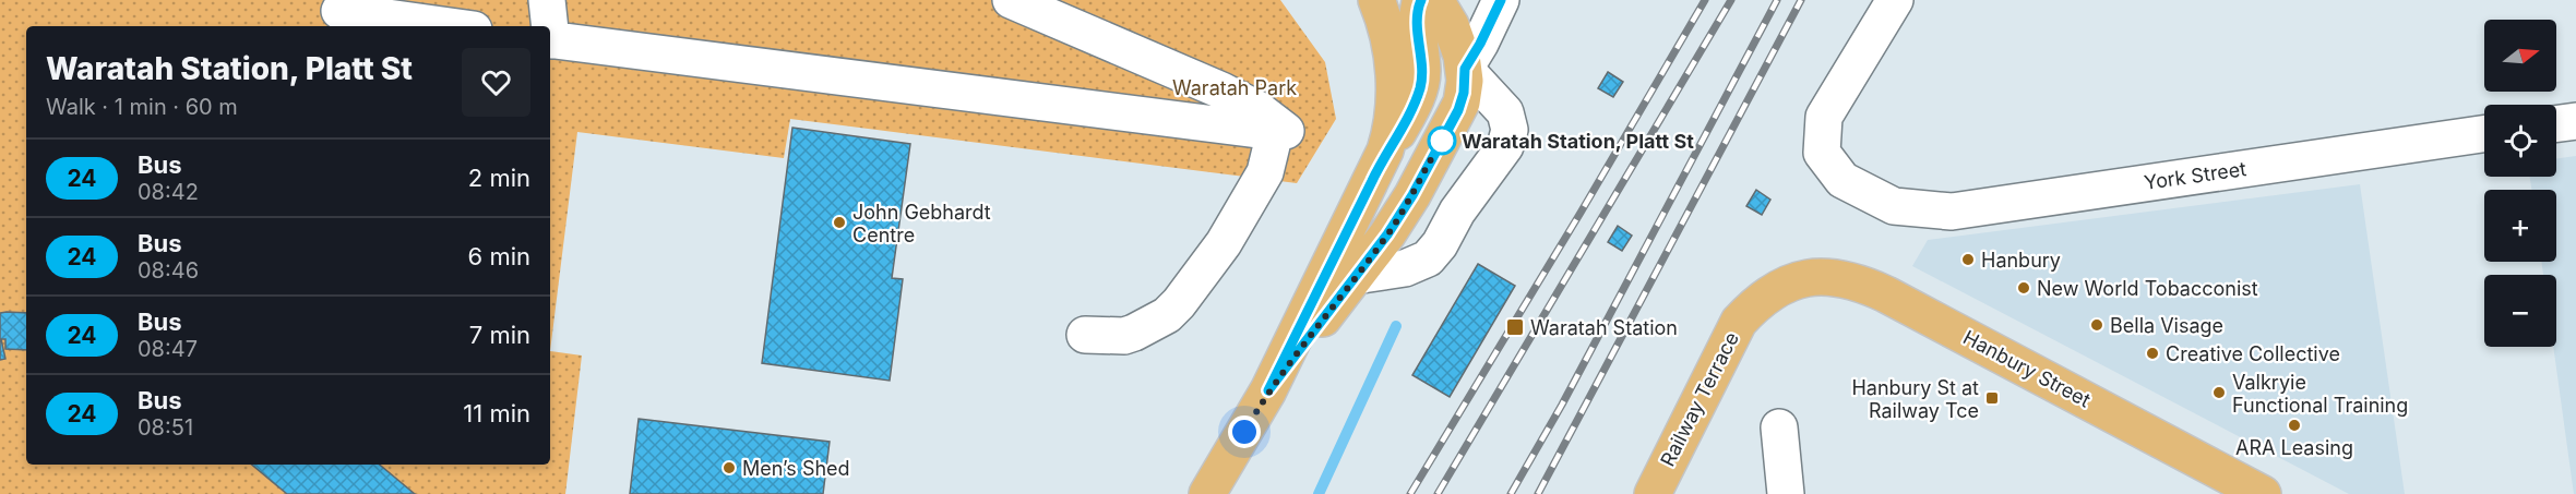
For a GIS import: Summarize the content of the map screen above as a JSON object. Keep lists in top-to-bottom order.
{
  "streets": {
    "main road": ["Hanbury Street", "Railway Terrace"],
    "street": ["York Street"]
  },
  "crossings": [
    ["Hanbury Street", "Railway Terrace"]
  ],
  "parks": ["Waratah Park"],
  "places": {
    "other": [
      "Waratah Station, Platt St",
      "John Gebhardt Centre",
      "Hanbury",
      "New World Tobacconist",
      "Bella Visage",
      "Creative Collective",
      "Valkryie Functional Training",
      "ARA Leasing",
      "Men’s Shed"
    ],
    "transit": ["Waratah Station", "Hanbury St at Railway Tce"]
  },
  "lines": ["bus line 24"],
  "north": "right",
  "page": {
    "map_buttons": ["+", "−"],
    "heading": ["Waratah Station, Platt St", "Walk · 1 min · 60 m"],
    "list": [
      {
        "mark": "24",
        "name": "Bus",
        "note": "08:42",
        "value": "2 min"
      },
      {
        "mark": "24",
        "name": "Bus",
        "note": "08:46",
        "value": "6 min"
      },
      {
        "mark": "24",
        "name": "Bus",
        "note": "08:47",
        "value": "7 min"
      },
      {
        "mark": "24",
        "name": "Bus",
        "note": "08:51",
        "value": "11 min"
      }
    ]
  }
}
